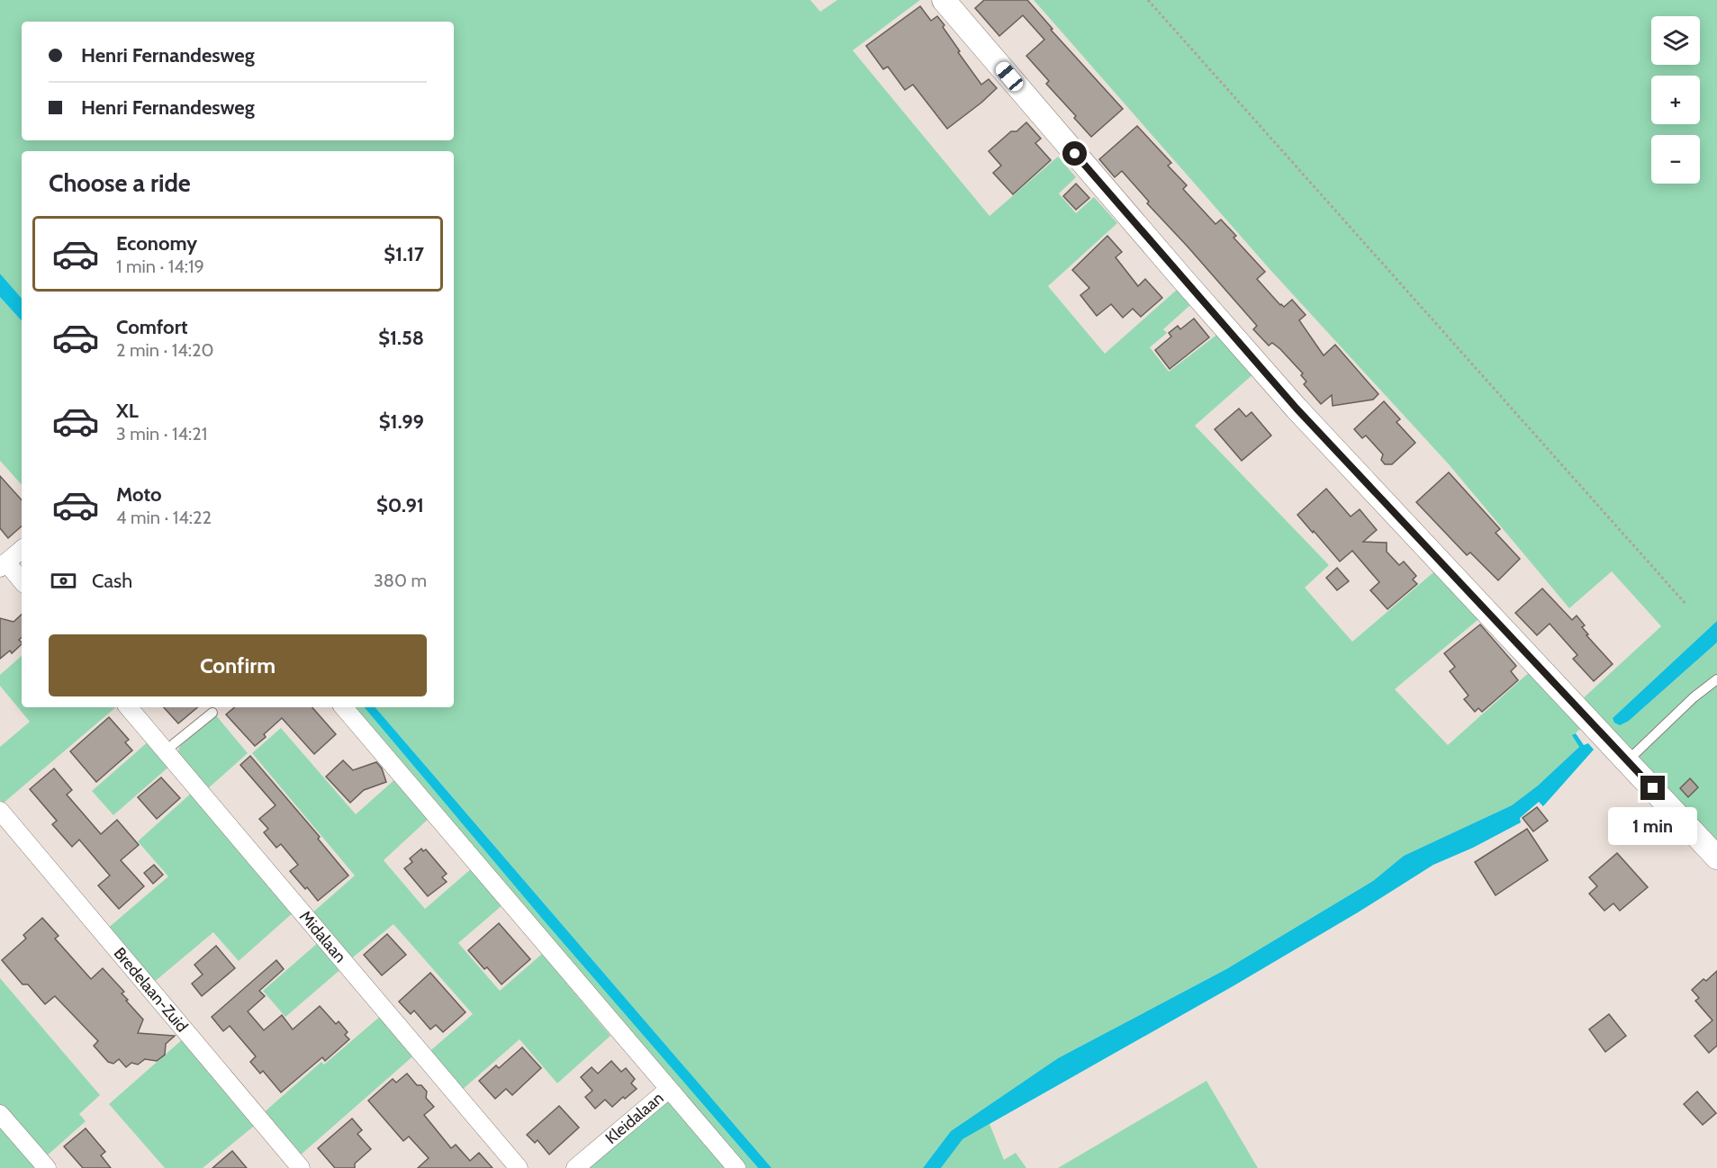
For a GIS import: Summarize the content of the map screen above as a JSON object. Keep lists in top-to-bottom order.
{
  "streets": {
    "street": ["Midalaan", "Bredelaan-Zuid", "Kleidalaan"]
  },
  "page": {
    "map_buttons": ["+", "−"],
    "banner": ["Henri Fernandesweg", "Henri Fernandesweg"],
    "heading": "Choose a ride",
    "list": [
      {
        "name": "Economy",
        "note": "1 min · 14:19",
        "value": "$1.17"
      },
      {
        "name": "Comfort",
        "note": "2 min · 14:20",
        "value": "$1.58"
      },
      {
        "name": "XL",
        "note": "3 min · 14:21",
        "value": "$1.99"
      },
      {
        "name": "Moto",
        "note": "4 min · 14:22",
        "value": "$0.91"
      }
    ],
    "pay": ["Cash", "380 m"],
    "buttons": "Confirm",
    "bubble": "1 min"
  }
}
